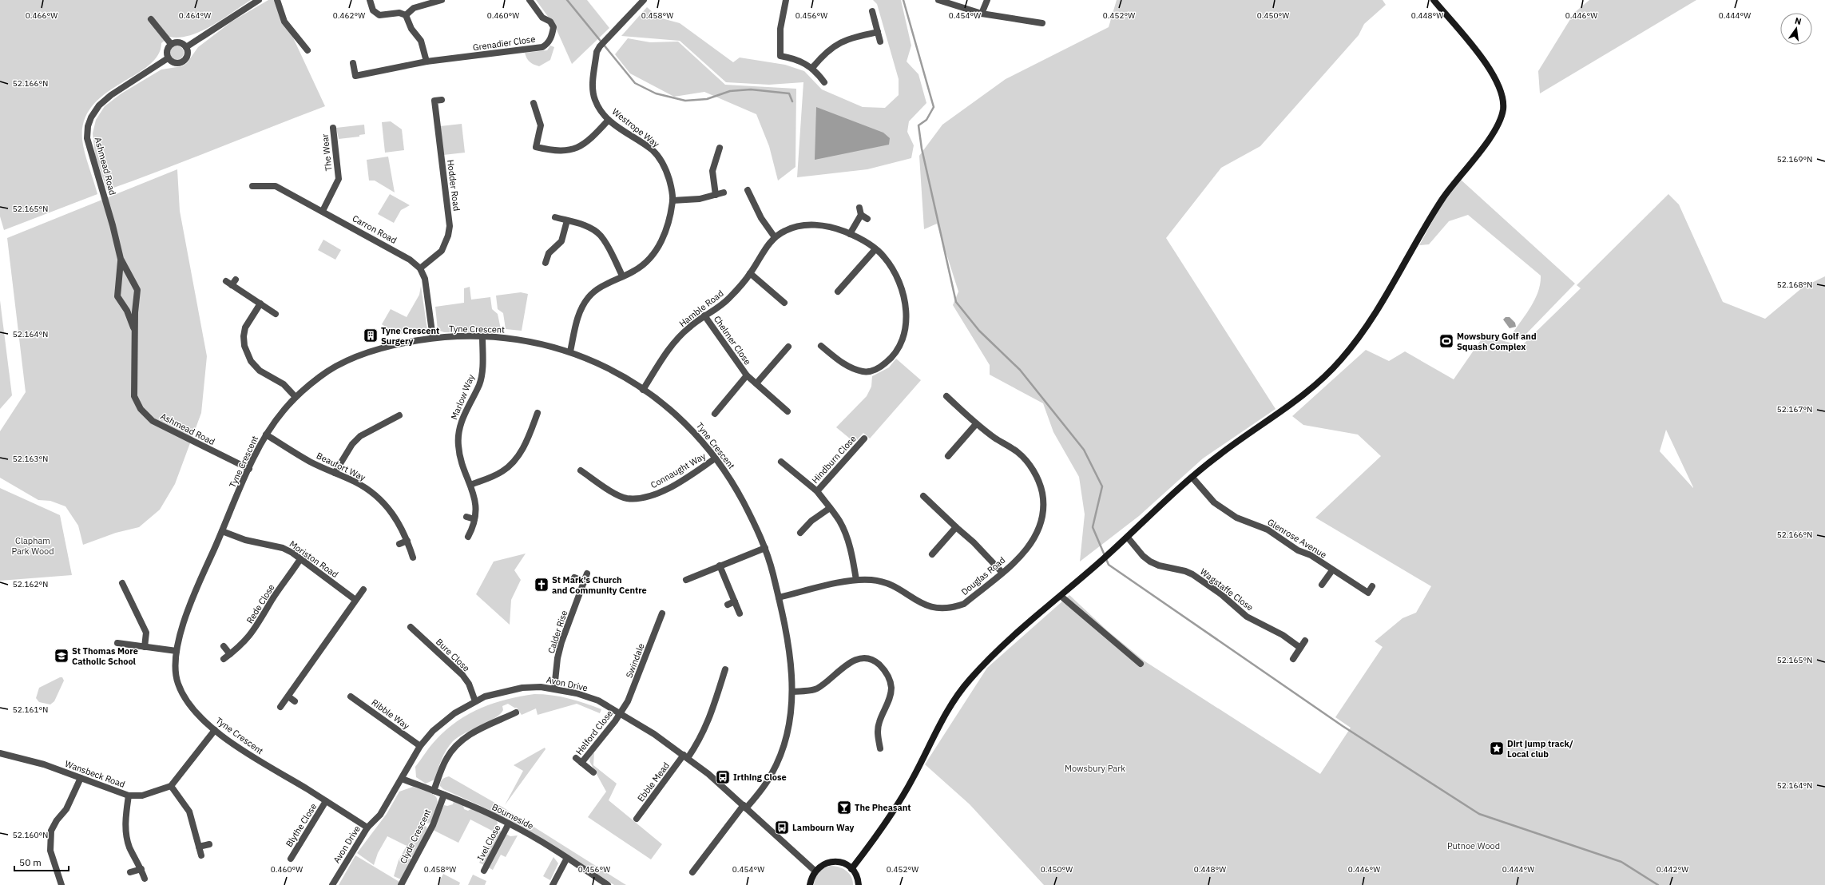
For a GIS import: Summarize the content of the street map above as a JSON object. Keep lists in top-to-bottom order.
{
  "streets": {
    "street": [
      "Grenadier Close",
      "Westrope Way",
      "The Wear",
      "Ashmead Road",
      "Hodder Road",
      "Carron Road",
      "Hamble Road",
      "Tyne Crescent",
      "Chelmer Close",
      "Marlow Way",
      "Hindburn Close",
      "Beaufort Way",
      "Connaught Way",
      "Glenrose Avenue",
      "Moriston Road",
      "Douglas Road",
      "Wagstaffe Close",
      "Rede Close",
      "Calder Rise",
      "Bure Close",
      "Swindale",
      "Avon Drive",
      "Ribble Way",
      "Helford Close",
      "Wansbeck Road",
      "Ebble Mead",
      "Bourneside",
      "Blythe Close",
      "Clyde Crescent",
      "Ivel Close"
    ]
  },
  "crossings": [
    ["Westrope Way", "Tyne Crescent"],
    ["The Wear", "Carron Road"],
    ["Ashmead Road", "Tyne Crescent"],
    ["Hodder Road", "Carron Road"],
    ["Hamble Road", "Tyne Crescent"],
    ["Hamble Road", "Chelmer Close"],
    ["Tyne Crescent", "Marlow Way"],
    ["Tyne Crescent", "Beaufort Way"],
    ["Tyne Crescent", "Connaught Way"],
    ["Tyne Crescent", "Moriston Road"],
    ["Tyne Crescent", "Douglas Road"],
    ["Tyne Crescent", "Avon Drive"],
    ["Tyne Crescent", "Blythe Close"],
    ["Hindburn Close", "Douglas Road"],
    ["Moriston Road", "Rede Close"],
    ["Calder Rise", "Avon Drive"],
    ["Bure Close", "Avon Drive"],
    ["Swindale", "Avon Drive"],
    ["Swindale", "Helford Close"],
    ["Avon Drive", "Ribble Way"],
    ["Avon Drive", "Helford Close"],
    ["Avon Drive", "Ebble Mead"],
    ["Avon Drive", "Bourneside"],
    ["Bourneside", "Clyde Crescent"],
    ["Bourneside", "Ivel Close"]
  ],
  "parks": ["Clapham Park Wood", "Mowsbury Park", "Putnoe Wood"],
  "places": {
    "building": ["Tyne Crescent Surgery"],
    "sports": ["Mowsbury Golf and Squash Complex"],
    "church": ["St Mark's Church and Community Centre"],
    "school or university": ["St Thomas More Catholic School"],
    "place": ["Dirt jump track/ Local club"],
    "bus stop": ["Irthing Close", "Lambourn Way"],
    "bar": ["The Pheasant"]
  },
  "scale_bar": "50 m",
  "north": "top",
  "coordinates": [
    "0.466°W",
    "0.464°W",
    "0.462°W",
    "0.460°W",
    "0.458°W",
    "0.456°W",
    "0.454°W",
    "0.452°W",
    "0.450°W",
    "0.448°W",
    "0.446°W",
    "0.444°W",
    "52.166°N",
    "52.169°N",
    "52.165°N",
    "52.168°N",
    "52.164°N",
    "52.167°N",
    "52.163°N",
    "52.162°N",
    "52.161°N",
    "52.160°N",
    "0.442°W"
  ]
}
